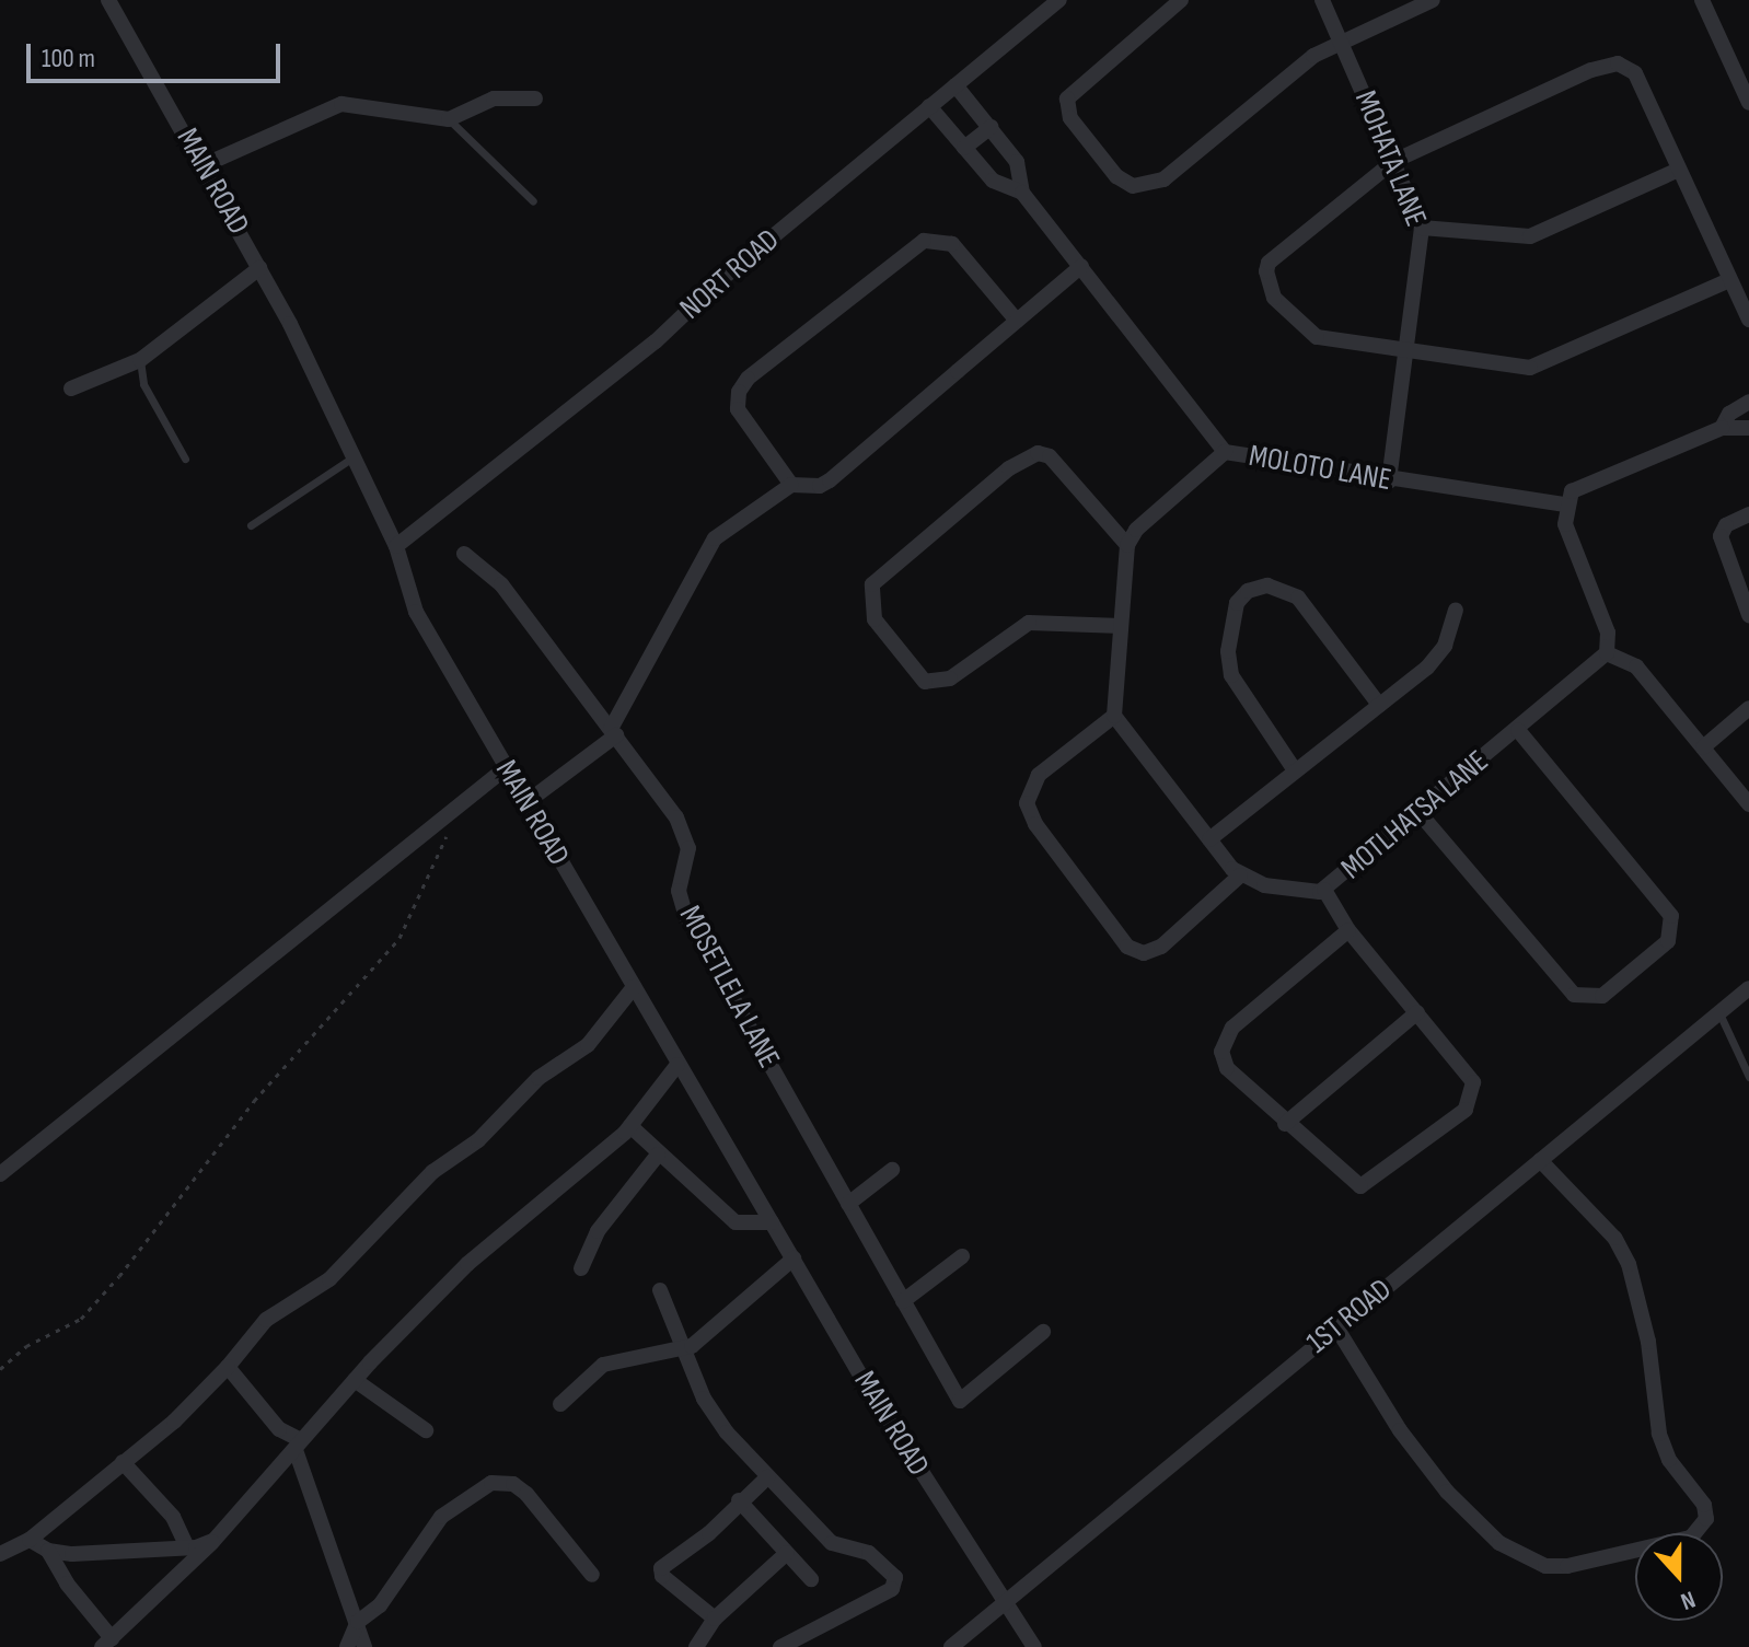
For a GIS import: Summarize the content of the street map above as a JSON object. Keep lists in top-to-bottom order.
{
  "streets": {
    "street": [
      "MOHATA LANE",
      "MAIN ROAD",
      "NORT ROAD",
      "MOLOTO LANE",
      "MOTLHATSA LANE",
      "MOSETLELA LANE",
      "1ST ROAD"
    ]
  },
  "crossings": [
    ["MOHATA LANE", "MOLOTO LANE"],
    ["MAIN ROAD", "NORT ROAD"],
    ["MAIN ROAD", "1ST ROAD"]
  ],
  "scale_bar": "100 m",
  "north": "bottom"
}
